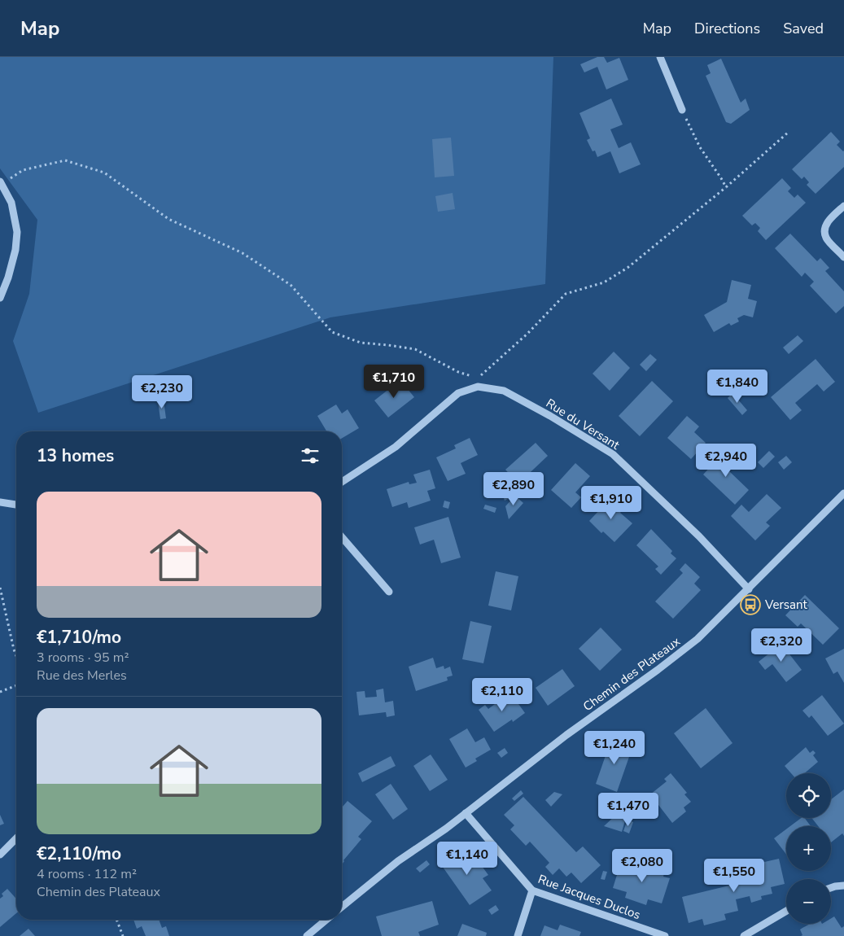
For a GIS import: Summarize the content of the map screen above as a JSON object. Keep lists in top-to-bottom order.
{
  "streets": {
    "street": ["Rue du Versant", "Chemin des Plateaux", "Rue Jacques Duclos"]
  },
  "crossings": [
    ["Rue du Versant", "Chemin des Plateaux"],
    ["Chemin des Plateaux", "Rue Jacques Duclos"]
  ],
  "places": {
    "bus stop": ["Versant"]
  },
  "page": {
    "header": "Map",
    "nav": ["Map", "Directions", "Saved"],
    "price": [
      "€1,710",
      "€1,840",
      "€2,230",
      "€2,940",
      "€2,890",
      "€1,910",
      "€2,320",
      "€2,110",
      "€1,240",
      "€1,470",
      "€1,140",
      "€2,080",
      "€1,550"
    ],
    "heading": "13 homes",
    "list": [
      {
        "name": "€1,710/mo",
        "note": "3 rooms · 95 m² · Rue des Merles"
      },
      {
        "name": "€2,110/mo",
        "note": "4 rooms · 112 m² · Chemin des Plateaux"
      }
    ],
    "map_buttons": ["+", "−"]
  }
}
